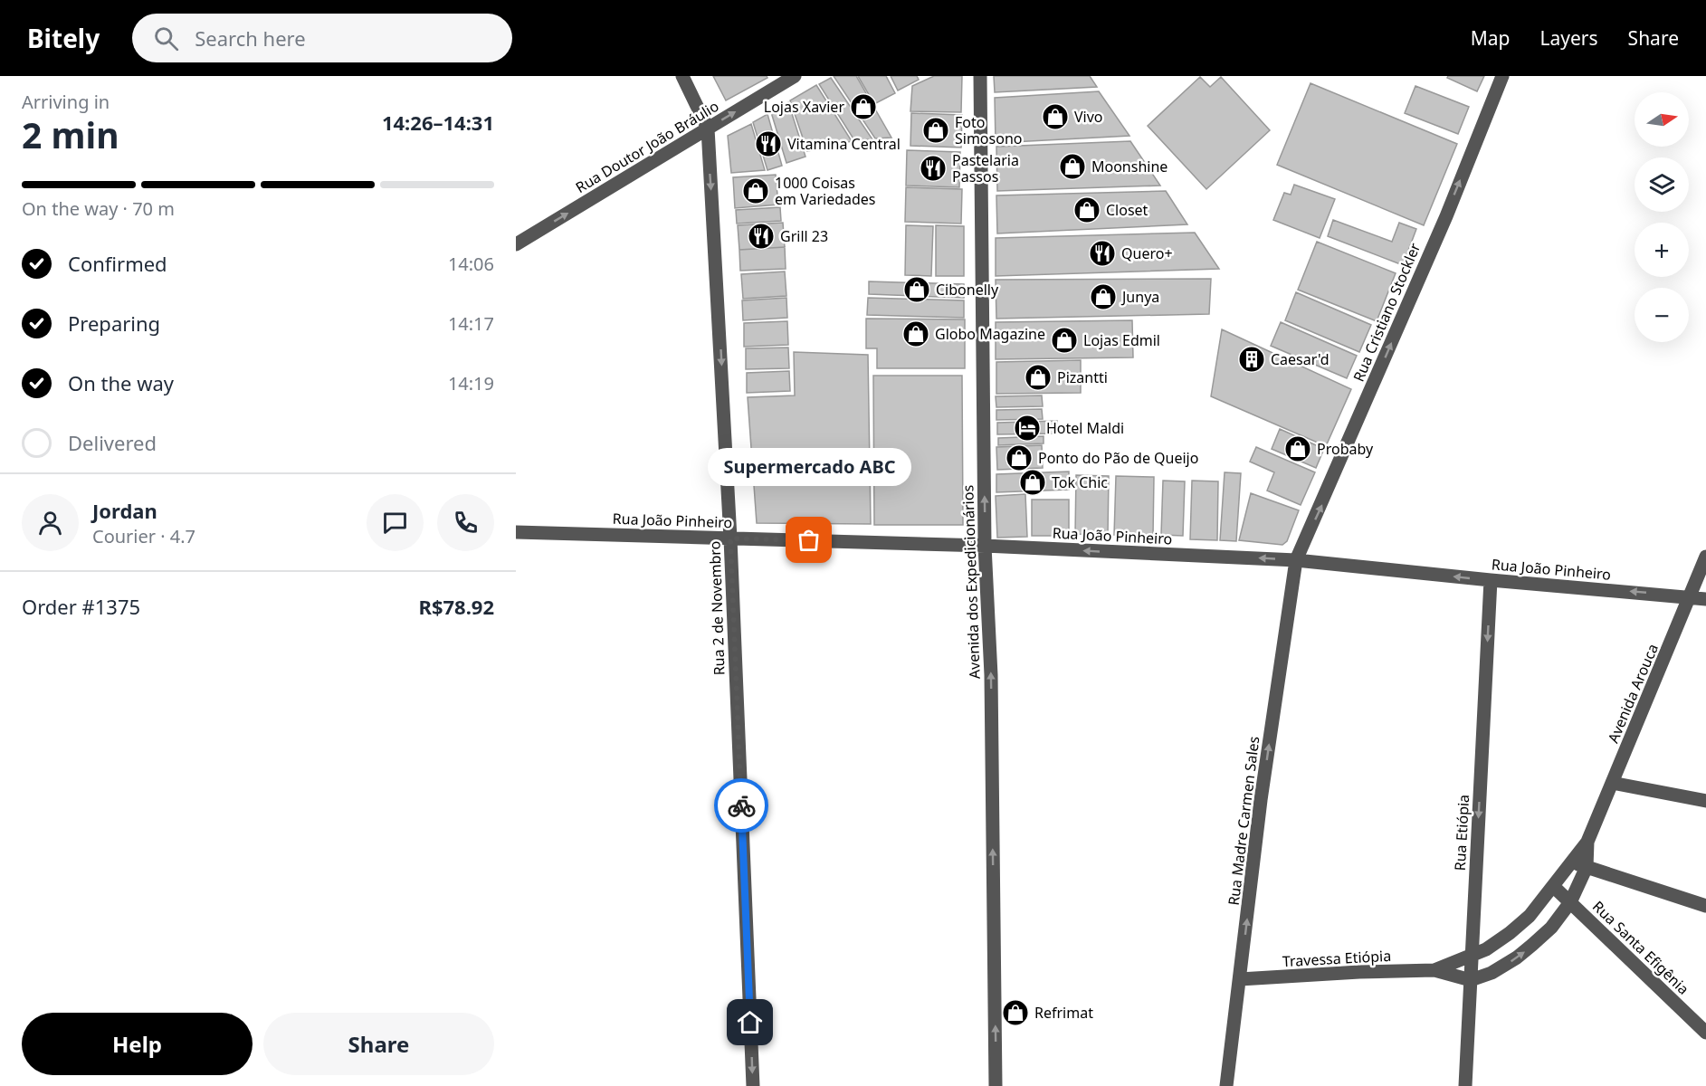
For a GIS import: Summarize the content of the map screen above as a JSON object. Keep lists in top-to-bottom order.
{
  "streets": {
    "street": [
      "Rua Doutor João Bráulio",
      "Rua Cristiano Stockler",
      "Rua João Pinheiro",
      "Avenida dos Expedicionários",
      "Rua 2 de Novembro",
      "Avenida Arouca",
      "Rua Madre Carmen Sales",
      "Rua Etiópia",
      "Rua Santa Efigênia",
      "Travessa Etiópia"
    ]
  },
  "crossings": [
    ["Rua Doutor João Bráulio", "Rua 2 de Novembro"],
    ["Rua Cristiano Stockler", "Rua João Pinheiro"],
    ["Rua Cristiano Stockler", "Rua Madre Carmen Sales"],
    ["Rua João Pinheiro", "Avenida dos Expedicionários"],
    ["Rua João Pinheiro", "Rua 2 de Novembro"],
    ["Rua João Pinheiro", "Avenida Arouca"],
    ["Rua João Pinheiro", "Rua Madre Carmen Sales"],
    ["Rua João Pinheiro", "Rua Etiópia"],
    ["Avenida Arouca", "Rua Etiópia"],
    ["Avenida Arouca", "Rua Santa Efigênia"],
    ["Avenida Arouca", "Travessa Etiópia"],
    ["Rua Madre Carmen Sales", "Travessa Etiópia"],
    ["Rua Etiópia", "Travessa Etiópia"]
  ],
  "one_way": [
    "Rua Doutor João Bráulio",
    "Rua Cristiano Stockler",
    "Rua João Pinheiro",
    "Avenida dos Expedicionários",
    "Rua 2 de Novembro",
    "Rua Madre Carmen Sales",
    "Rua Etiópia"
  ],
  "places": {
    "shop": [
      "Lojas Xavier",
      "Vivo",
      "Foto Simosono",
      "Moonshine",
      "1000 Coisas em Variedades",
      "Closet",
      "Cibonelly",
      "Junya",
      "Globo Magazine",
      "Lojas Edmil",
      "Pizantti",
      "Probaby",
      "Ponto do Pão de Queijo",
      "Tok Chic",
      "Refrimat"
    ],
    "restaurant": [
      "Vitamina Central",
      "Pastelaria Passos",
      "Grill 23",
      "Quero+"
    ],
    "building": ["Caesar'd"],
    "hotel": ["Hotel Maldi"],
    "other": ["Supermercado ABC"]
  },
  "north": "right",
  "page": {
    "header": "Bitely",
    "search": "Search here",
    "nav": ["Map", "Layers", "Share"],
    "heading": ["2 min", "Arriving in", "14:26–14:31"],
    "panel": [
      "Jordan",
      "Courier · 4.7",
      "Order #1375",
      "R$78.92"
    ],
    "map_buttons": ["+", "−"],
    "bar": "On the way · 70 m",
    "list": [
      ["Confirmed", "14:06"],
      ["Preparing", "14:17"],
      ["On the way", "14:19"],
      "Delivered"
    ],
    "bubble": "Supermercado ABC",
    "buttons": ["Help", "Share"]
  }
}
